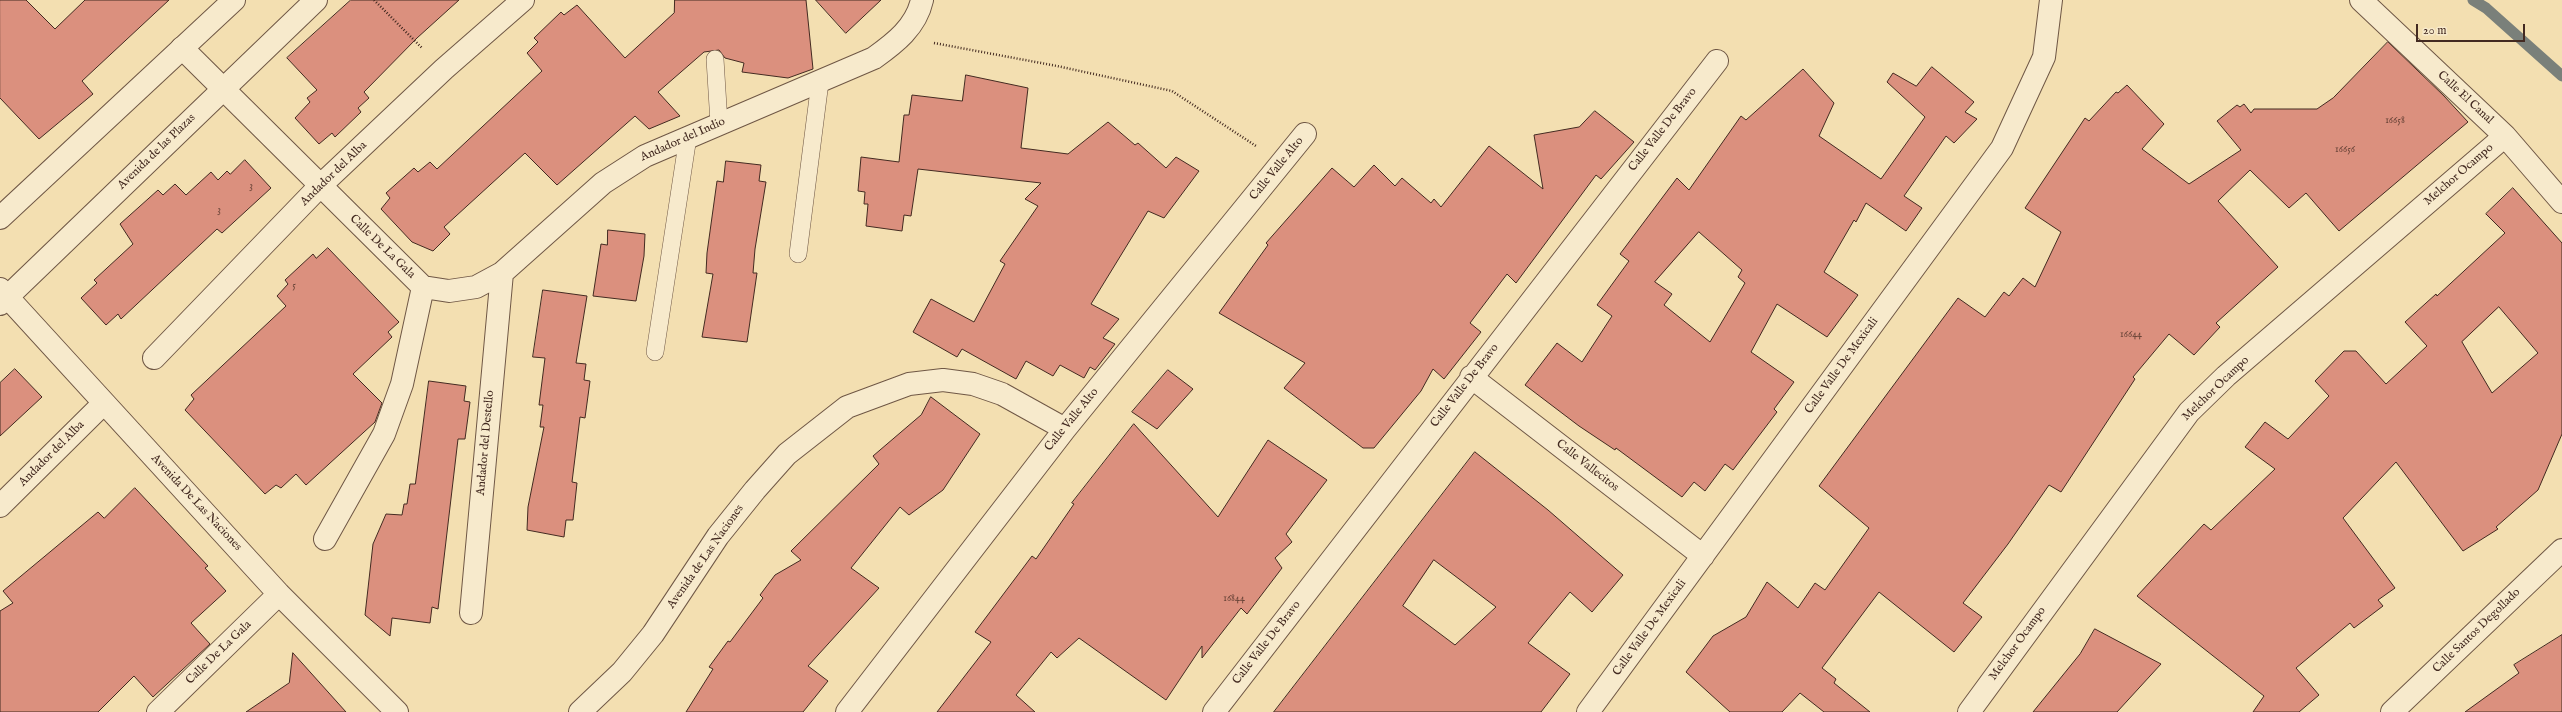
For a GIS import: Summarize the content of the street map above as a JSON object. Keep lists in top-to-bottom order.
{
  "streets": {
    "street": [
      "Calle El Canal",
      "Calle Valle De Bravo",
      "Andador del Indio",
      "Avenida de las Plazas",
      "Calle Valle Alto",
      "Andador del Alba",
      "Melchor Ocampo",
      "Calle De La Gala",
      "Calle Valle De Mexicali",
      "Andador del Destello",
      "Calle Vallecitos",
      "Avenida De Las Naciones",
      "Avenida de Las Naciones",
      "Calle Santos Degollado"
    ]
  },
  "crossings": [
    ["Calle El Canal", "Melchor Ocampo"],
    ["Calle Valle De Bravo", "Calle Vallecitos"],
    ["Andador del Indio", "Calle De La Gala"],
    ["Andador del Indio", "Andador del Destello"],
    ["Avenida de las Plazas", "Calle De La Gala"],
    ["Avenida de las Plazas", "Avenida De Las Naciones"],
    ["Calle Valle Alto", "Avenida de Las Naciones"],
    ["Andador del Alba", "Calle De La Gala"],
    ["Andador del Alba", "Avenida De Las Naciones"],
    ["Calle De La Gala", "Avenida De Las Naciones"],
    ["Calle Valle De Mexicali", "Calle Vallecitos"]
  ],
  "house_numbers": [
    "16658",
    "16656",
    "3",
    "3",
    "5",
    "16644",
    "16844"
  ],
  "scale_bar": "20 m"
}
